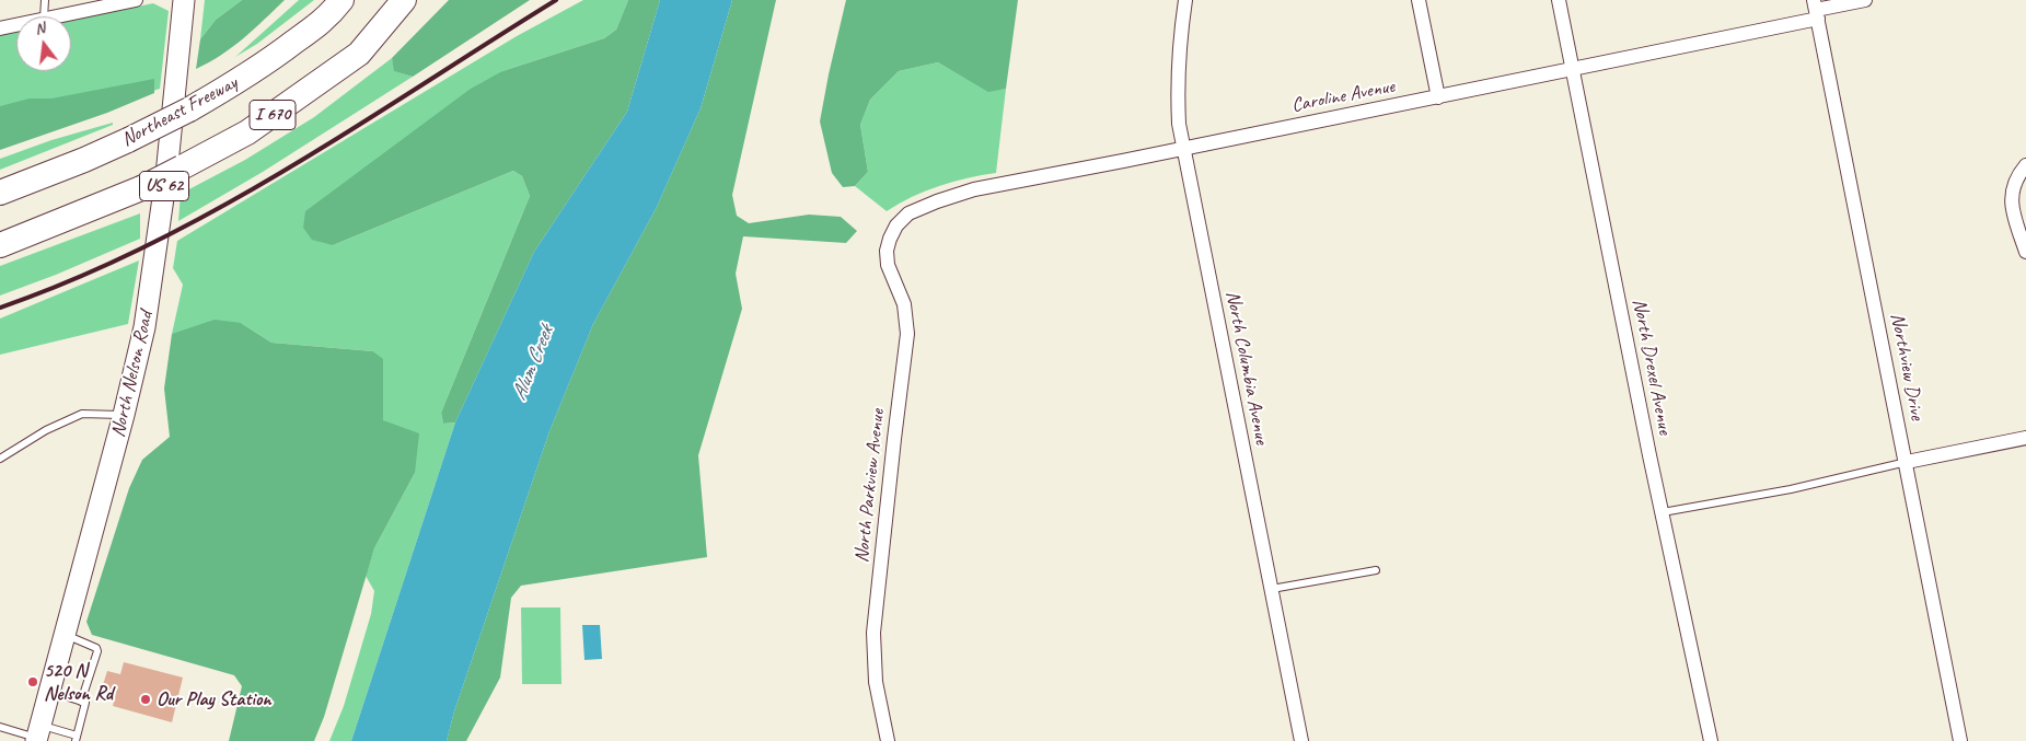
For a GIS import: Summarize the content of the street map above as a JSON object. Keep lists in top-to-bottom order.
{
  "streets": {
    "highway": ["Northeast Freeway", "I 670"],
    "main road": ["US 62", "North Nelson Road"],
    "street": [
      "Caroline Avenue",
      "North Drexel Avenue",
      "Northview Drive",
      "North Columbia Avenue",
      "North Parkview Avenue"
    ]
  },
  "crossings": [
    ["Caroline Avenue", "North Drexel Avenue"],
    ["Caroline Avenue", "Northview Drive"],
    ["Caroline Avenue", "North Columbia Avenue"],
    ["Caroline Avenue", "North Parkview Avenue"]
  ],
  "water": ["Alum Creek"],
  "places": ["520 N Nelson Rd", "Our Play Station"],
  "north": "top"
}
